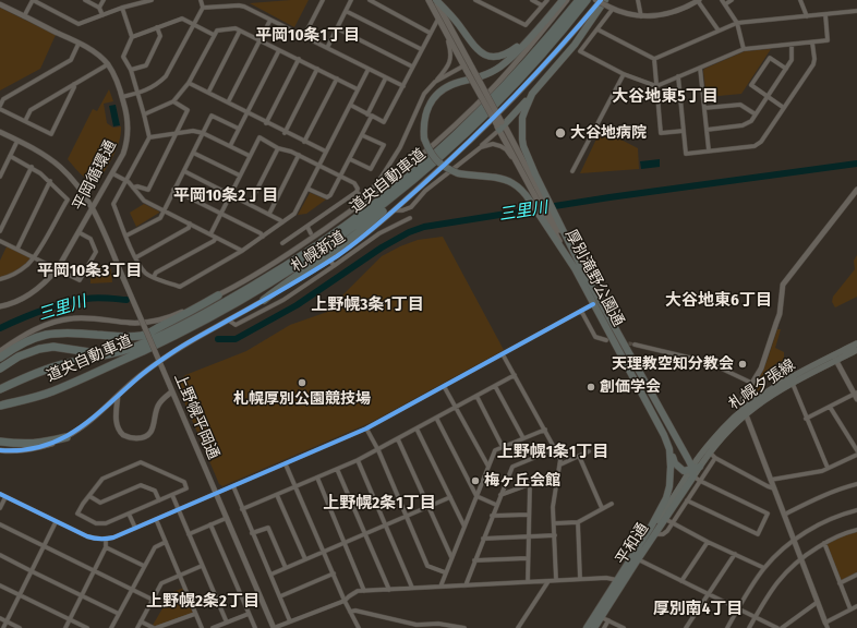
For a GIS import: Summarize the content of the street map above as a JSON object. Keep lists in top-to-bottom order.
{
  "streets": {
    "highway": ["道央自動車道", "厚別滝野公園通", "平和通"],
    "main road": ["札幌夕張線"],
    "street": ["平岡循環通", "札幌新道", "上野幌平岡通"]
  },
  "crossings": [
    ["平岡循環通", "上野幌平岡通"],
    ["厚別滝野公園通", "札幌夕張線"],
    ["厚別滝野公園通", "平和通"],
    ["札幌夕張線", "平和通"]
  ],
  "districts": [
    "平岡10条1丁目",
    "大谷地東5丁目",
    "平岡10条2丁目",
    "平岡10条3丁目",
    "大谷地東6丁目",
    "上野幌3条1丁目",
    "上野幌1条1丁目",
    "上野幌2条1丁目",
    "上野幌2条2丁目",
    "厚別南4丁目"
  ],
  "water": ["三里川"],
  "places": [
    "大谷地病院",
    "天理教空知分教会",
    "札幌厚別公園競技場",
    "創価学会",
    "梅ヶ丘会館"
  ]
}
